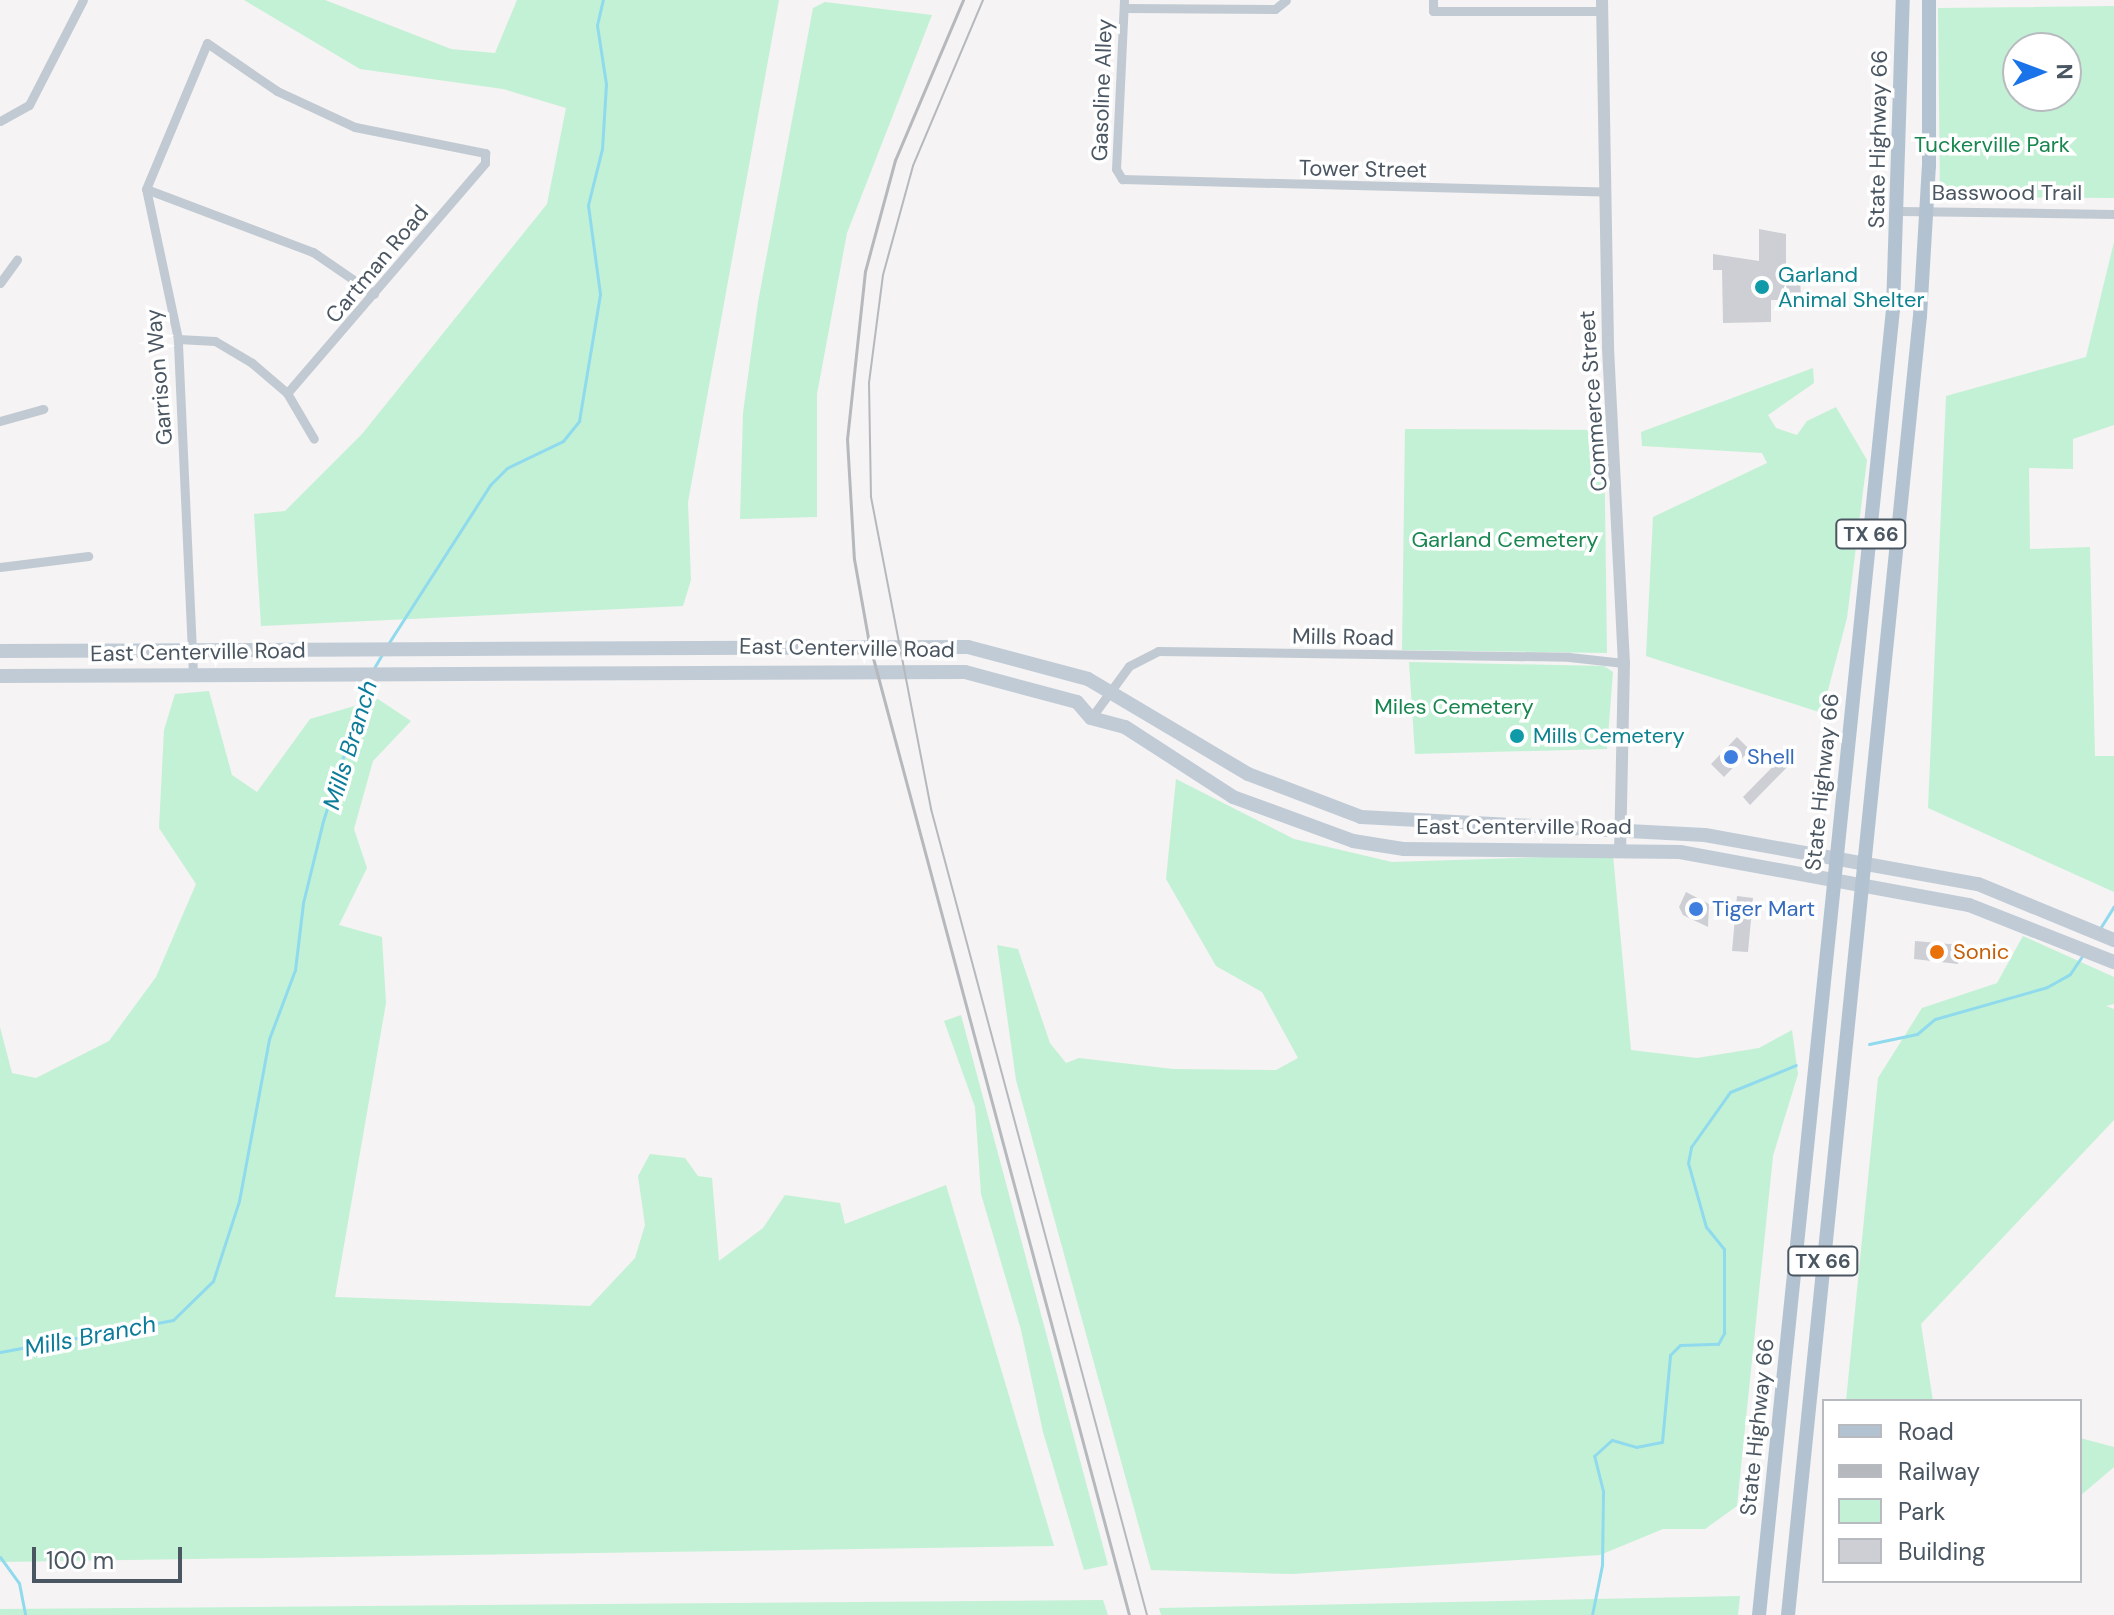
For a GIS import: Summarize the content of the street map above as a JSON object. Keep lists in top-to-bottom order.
{
  "streets": {
    "main road": ["State Highway 66", "TX 66", "East Centerville Road"],
    "street": [
      "Gasoline Alley",
      "Tower Street",
      "Basswood Trail",
      "Cartman Road",
      "Garrison Way",
      "Commerce Street",
      "Mills Road"
    ]
  },
  "crossings": [
    ["Gasoline Alley", "Tower Street"],
    ["State Highway 66", "Basswood Trail"],
    ["State Highway 66", "East Centerville Road"],
    ["Tower Street", "Commerce Street"],
    ["Basswood Trail", "TX 66"],
    ["Cartman Road", "Garrison Way"],
    ["Garrison Way", "East Centerville Road"],
    ["Commerce Street", "Mills Road"],
    ["Commerce Street", "East Centerville Road"],
    ["TX 66", "East Centerville Road"],
    ["Mills Road", "East Centerville Road"]
  ],
  "water": ["Mills Branch"],
  "parks": ["Tuckerville Park", "Garland Cemetery", "Miles Cemetery"],
  "places": [
    "Garland Animal Shelter",
    "Mills Cemetery",
    "Shell",
    "Tiger Mart",
    "Sonic"
  ],
  "legend": [
    "Road",
    "Railway",
    "Park",
    "Building"
  ],
  "scale_bar": "100 m",
  "north": "right"
}
